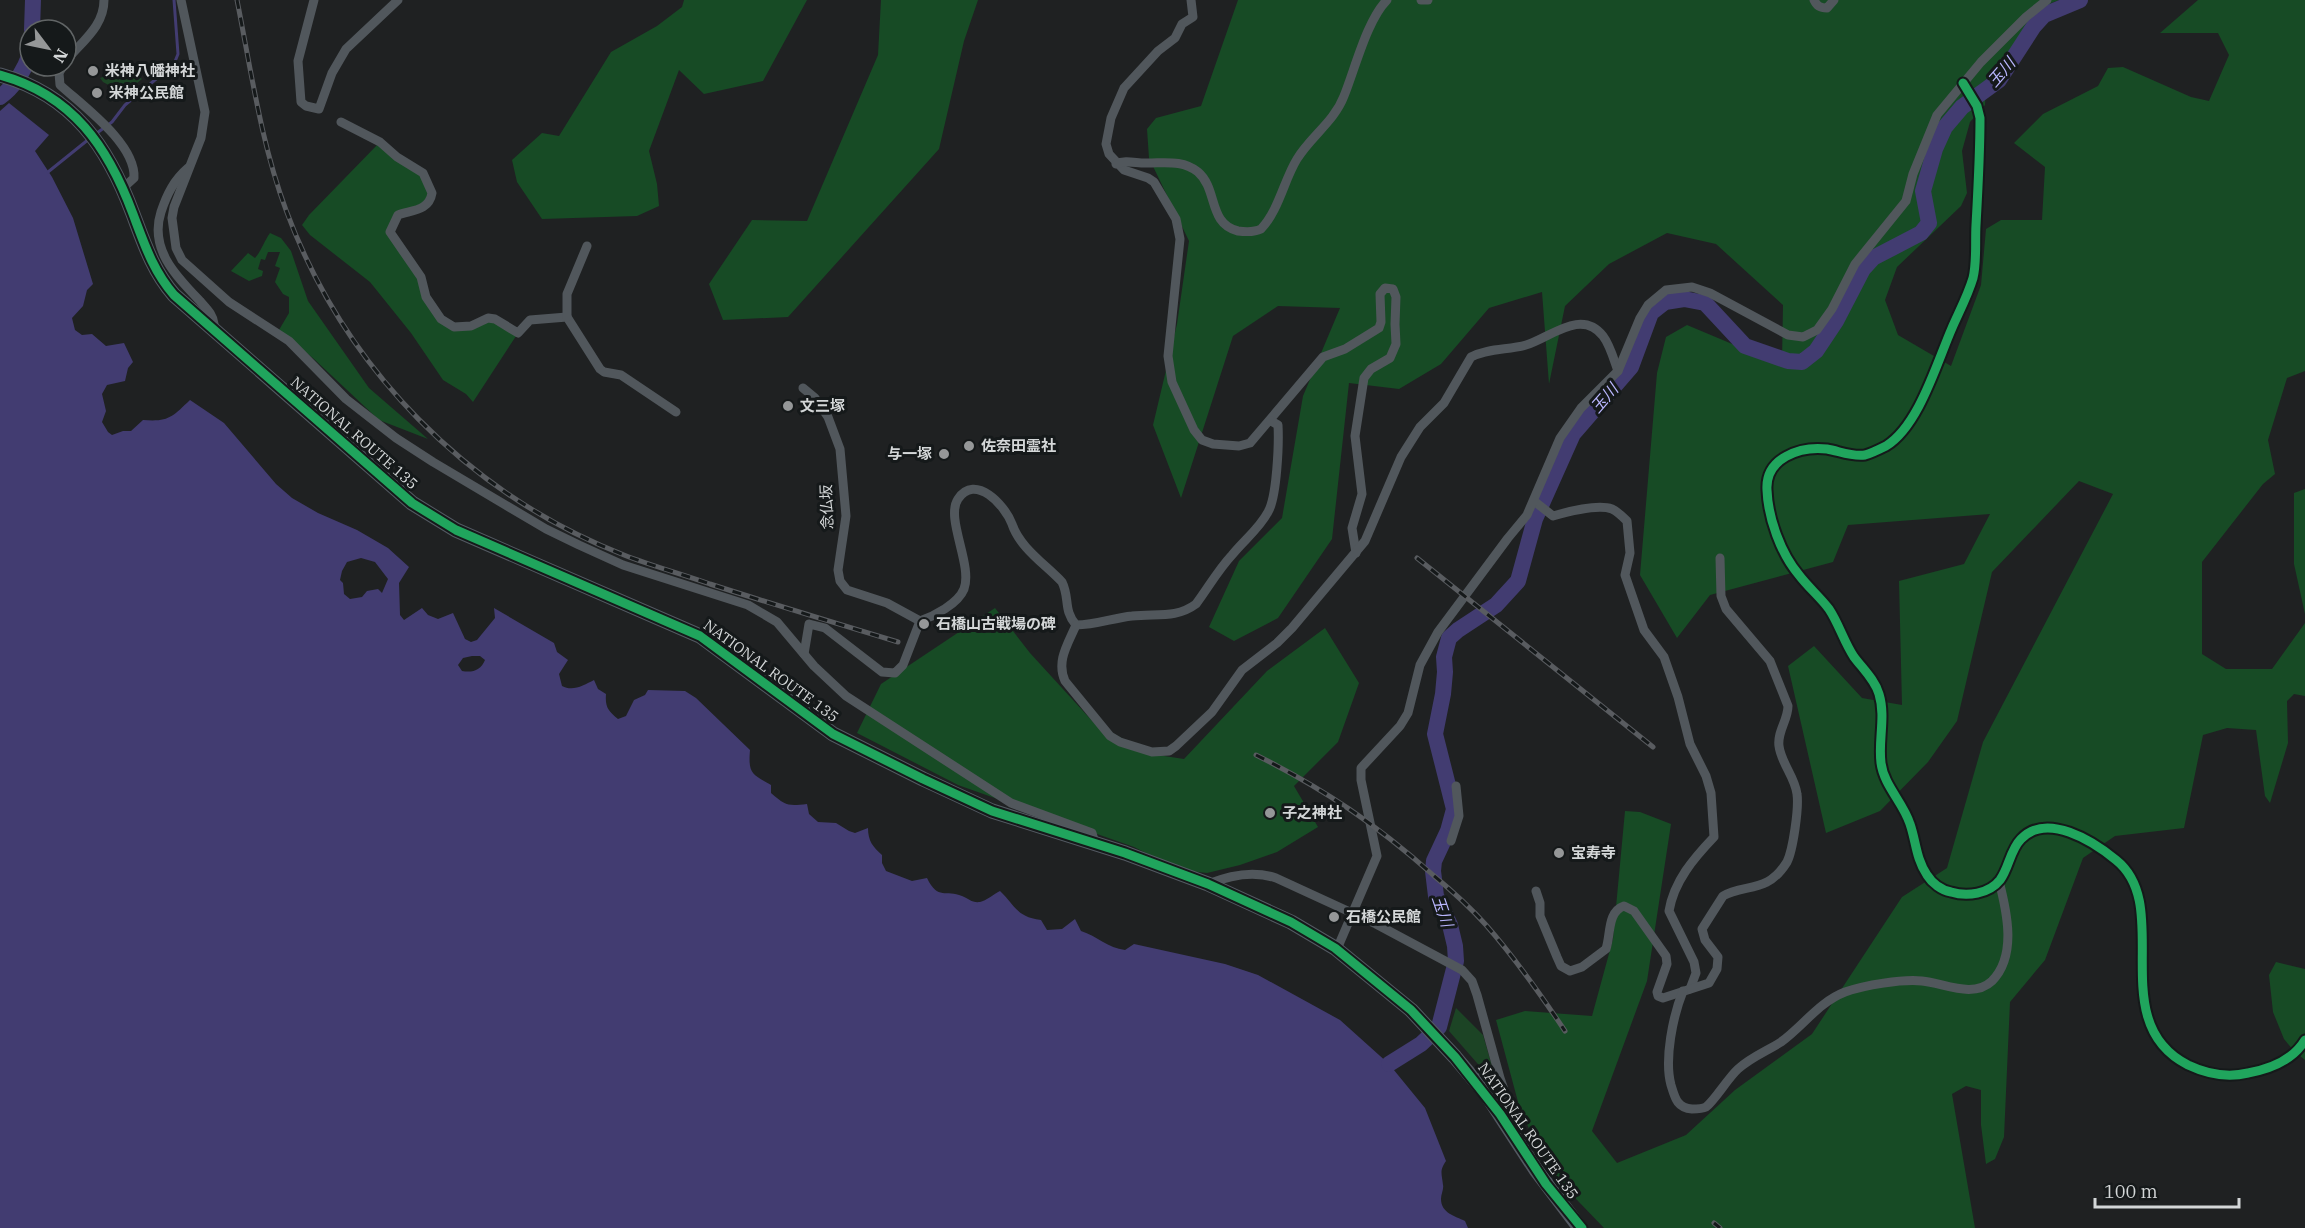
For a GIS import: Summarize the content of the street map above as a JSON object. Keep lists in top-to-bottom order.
{
  "streets": {
    "highway": ["NATIONAL ROUTE 135"],
    "street": ["念仏坂"]
  },
  "water": ["玉川"],
  "places": [
    "米神八幡神社",
    "米神公民館",
    "文三塚",
    "佐奈田霊社",
    "与一塚",
    "石橋山古戦場の碑",
    "子之神社",
    "宝寿寺",
    "石橋公民館"
  ],
  "scale_bar": "100 m",
  "north": "bottom right"
}
